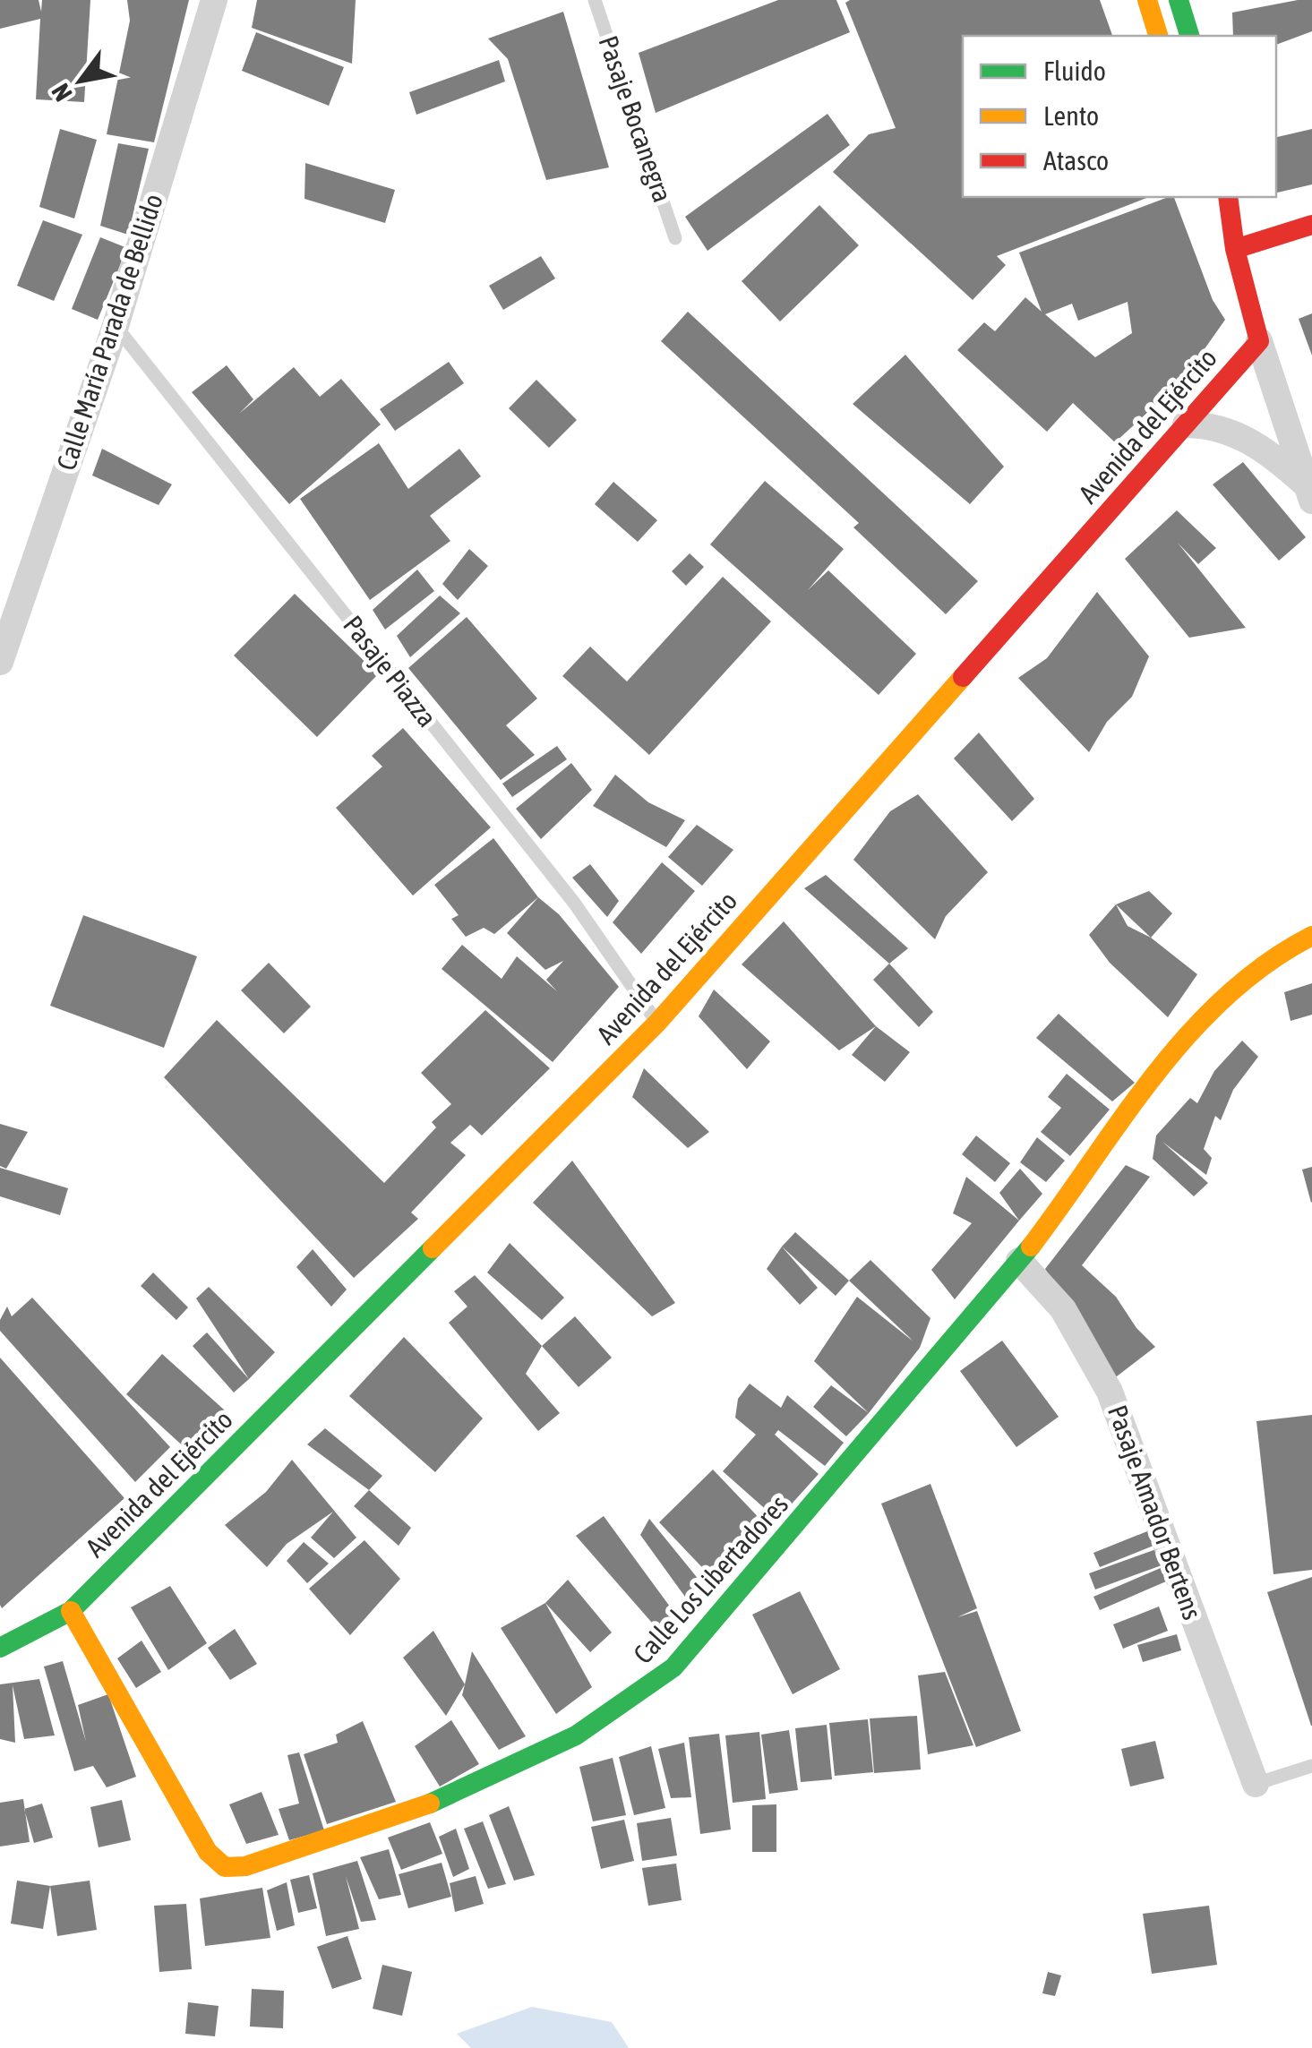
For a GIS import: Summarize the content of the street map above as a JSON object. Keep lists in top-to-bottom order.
{
  "streets": {
    "main road": ["Avenida del Ejército", "Calle Los Libertadores"],
    "street": ["Calle María Parada de Bellido", "Pasaje Amador Bertens"],
    "lane": ["Pasaje Bocanegra", "Pasaje Piazza"]
  },
  "crossings": [
    ["Calle María Parada de Bellido", "Pasaje Piazza"],
    ["Avenida del Ejército", "Pasaje Piazza"],
    ["Avenida del Ejército", "Calle Los Libertadores"],
    ["Pasaje Amador Bertens", "Calle Los Libertadores"]
  ],
  "legend": ["Fluido", "Lento", "Atasco"],
  "north": "bottom left"
}
